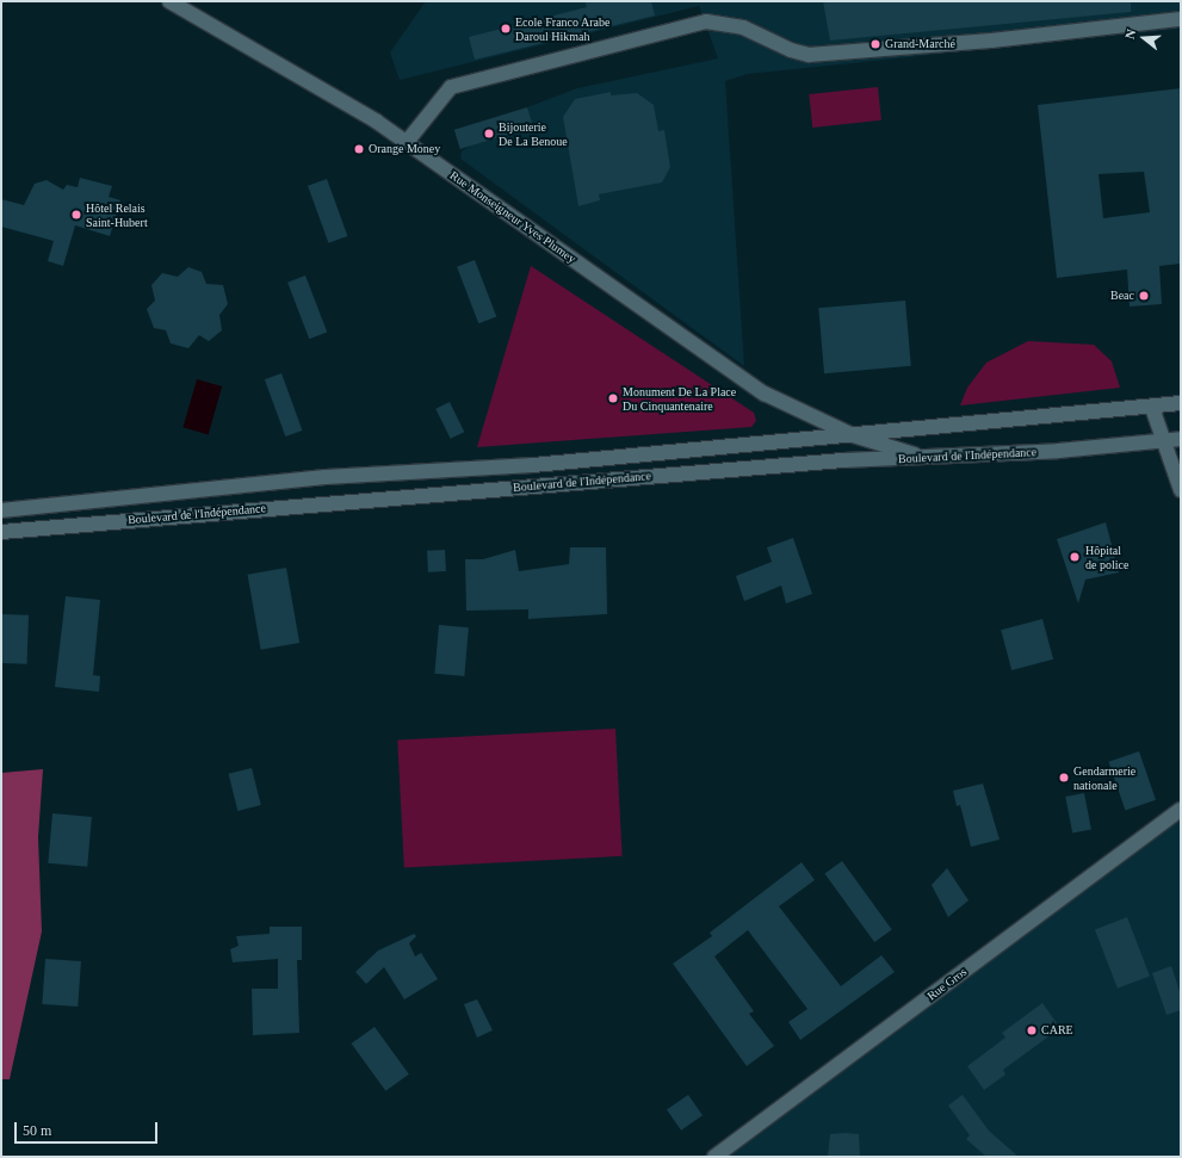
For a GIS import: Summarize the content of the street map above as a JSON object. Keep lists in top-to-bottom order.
{
  "streets": {
    "main road": ["Rue Monseigneur Yves Plumey", "Boulevard de l'Indépendance", "Rue Gros"]
  },
  "crossings": [
    ["Rue Monseigneur Yves Plumey", "Boulevard de l'Indépendance"]
  ],
  "places": [
    "Ecole Franco Arabe Daroul Hikmah",
    "Grand-Marché",
    "Bijouterie De La Benoue",
    "Orange Money",
    "Hôtel Relais Saint-Hubert",
    "Beac",
    "Monument De La Place Du Cinquantenaire",
    "Hôpital de police",
    "Gendarmerie nationale",
    "CARE"
  ],
  "scale_bar": "50 m",
  "north": "left"
}
